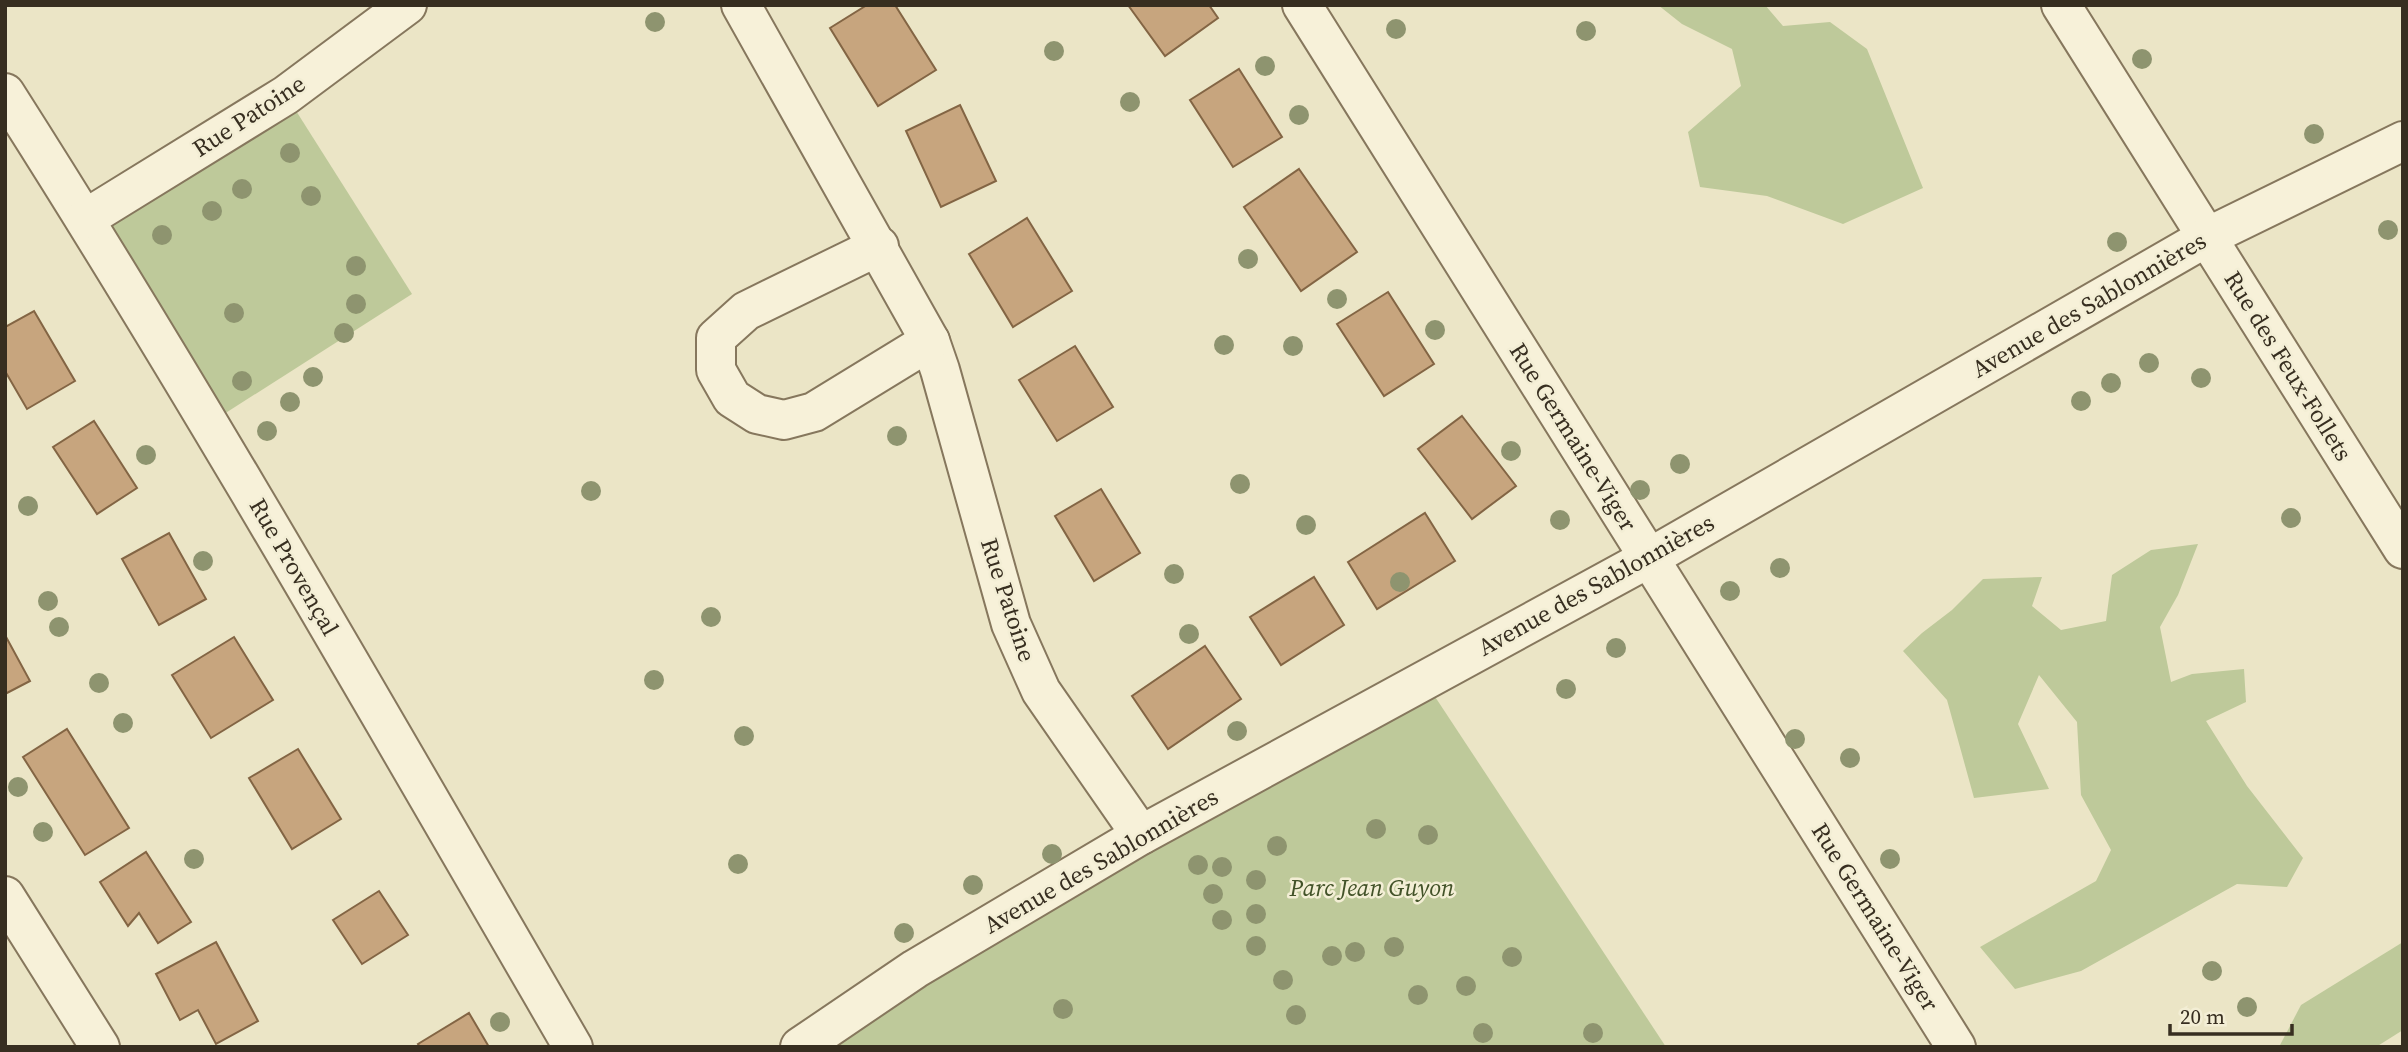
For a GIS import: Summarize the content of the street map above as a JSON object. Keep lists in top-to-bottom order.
{
  "streets": {
    "street": [
      "Rue Patoine",
      "Avenue des Sablonnières",
      "Rue des Feux-Follets",
      "Rue Germaine-Viger",
      "Rue Provençal"
    ]
  },
  "crossings": [
    ["Rue Patoine", "Avenue des Sablonnières"],
    ["Rue Patoine", "Rue Provençal"],
    ["Avenue des Sablonnières", "Rue des Feux-Follets"],
    ["Avenue des Sablonnières", "Rue Germaine-Viger"]
  ],
  "parks": ["Parc Jean Guyon"],
  "scale_bar": "20 m"
}
